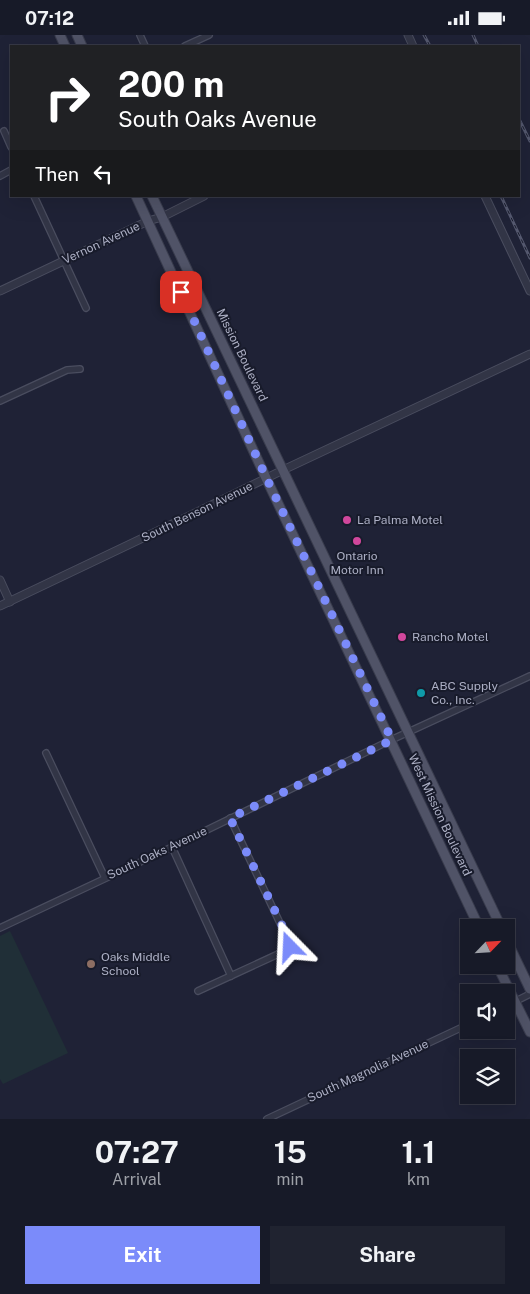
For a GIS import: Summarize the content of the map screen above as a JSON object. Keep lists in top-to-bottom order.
{
  "streets": {
    "main road": ["Mission Boulevard", "West Mission Boulevard"],
    "street": [
      "Vernon Avenue",
      "South Benson Avenue",
      "South Oaks Avenue",
      "South Magnolia Avenue"
    ]
  },
  "crossings": [
    ["Vernon Avenue", "Mission Boulevard"],
    ["Vernon Avenue", "West Mission Boulevard"],
    ["Mission Boulevard", "South Benson Avenue"],
    ["Mission Boulevard", "West Mission Boulevard"],
    ["South Benson Avenue", "West Mission Boulevard"],
    ["West Mission Boulevard", "South Oaks Avenue"]
  ],
  "places": [
    "La Palma Motel",
    "Ontario Motor Inn",
    "Rancho Motel",
    "ABC Supply Co., Inc.",
    "Oaks Middle School"
  ],
  "north": "top right",
  "page": {
    "status": "07:12",
    "turn": ["200 m", "South Oaks Avenue"],
    "then": "Then",
    "eta": [
      "07:27",
      "Arrival",
      "15",
      "min",
      "1.1",
      "km"
    ],
    "buttons": ["Exit", "Share"]
  }
}
